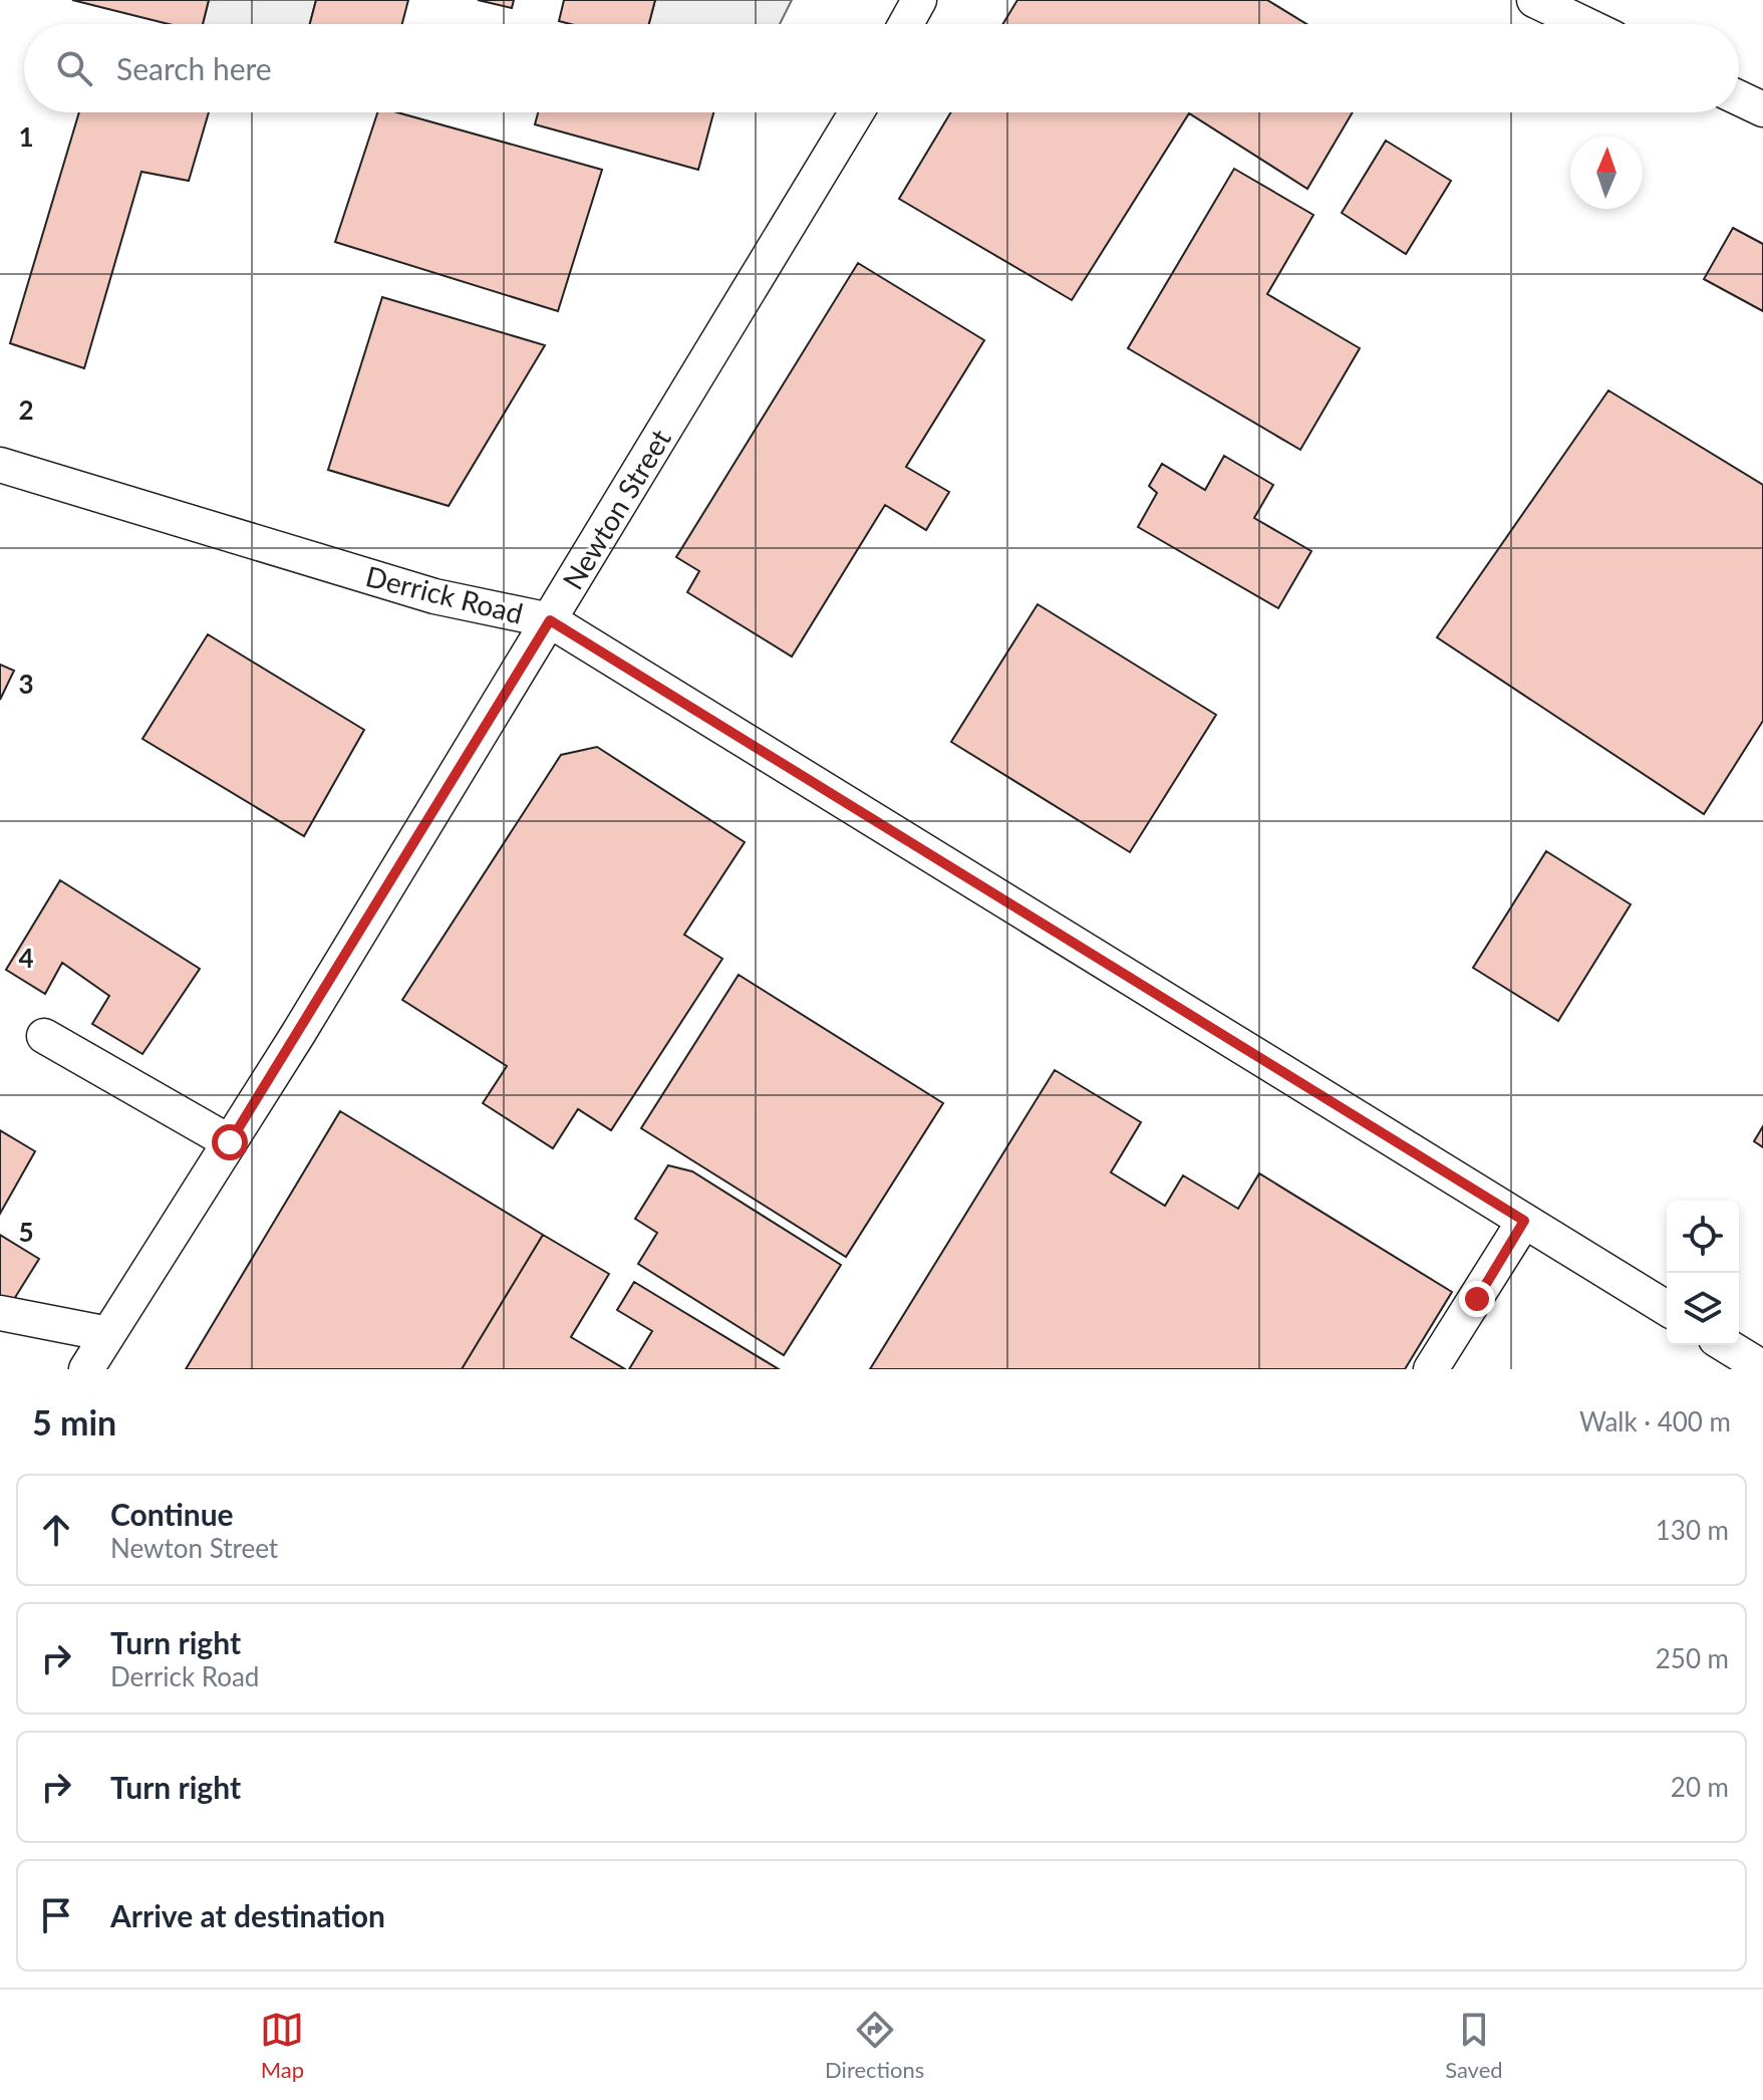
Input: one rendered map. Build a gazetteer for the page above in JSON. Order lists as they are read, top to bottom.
{
  "streets": {
    "street": ["Newton Street", "Derrick Road"]
  },
  "crossings": [
    ["Newton Street", "Derrick Road"]
  ],
  "north": "top",
  "page": {
    "search": "Search here",
    "heading": ["5 min", "Walk · 400 m"],
    "list": [
      ["Continue", "Newton Street", "130 m"],
      ["Turn right", "Derrick Road", "250 m"],
      ["Turn right", "20 m"],
      "Arrive at destination"
    ],
    "nav": ["Map", "Directions", "Saved"]
  },
  "grid": {
    "rows": [
      "1",
      "2",
      "3",
      "4",
      "5"
    ]
  }
}
